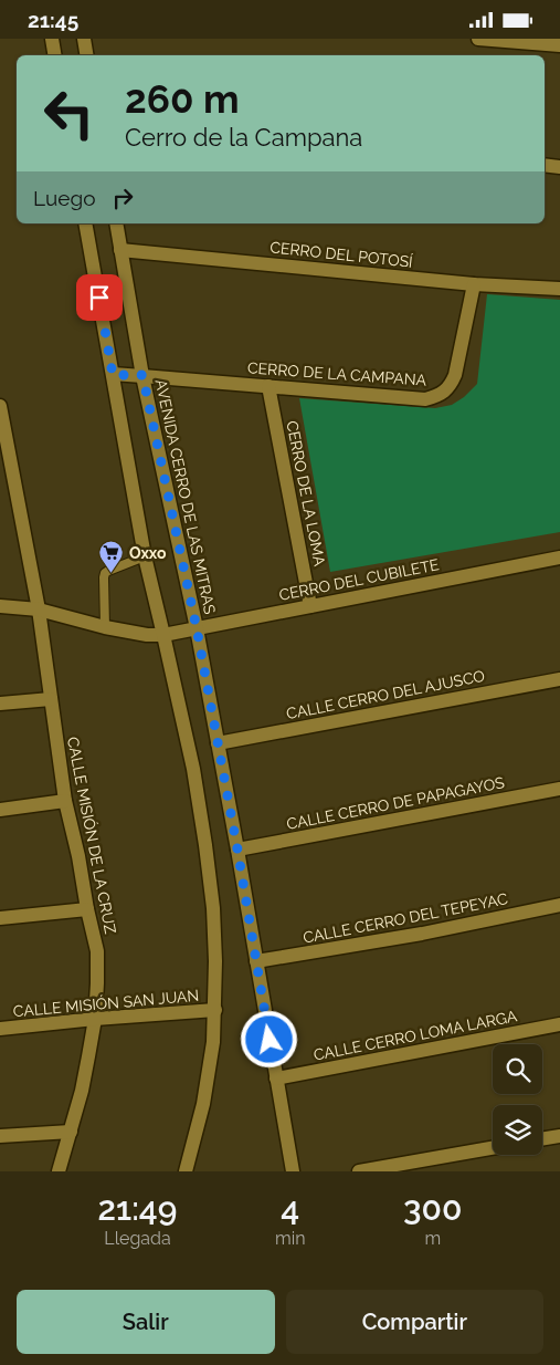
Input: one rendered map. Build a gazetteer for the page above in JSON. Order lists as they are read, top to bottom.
{
  "streets": {
    "street": [
      "CERRO DEL POTOSÍ",
      "CERRO DE LA CAMPANA",
      "CERRO DE LA LOMA",
      "AVENIDA CERRO DE LAS MITRAS",
      "CERRO DEL CUBILETE",
      "CALLE CERRO DEL AJUSCO",
      "CALLE CERRO DE PAPAGAYOS",
      "CALLE MISIÓN DE LA CRUZ",
      "CALLE CERRO DEL TEPEYAC",
      "CALLE MISIÓN SAN JUAN",
      "CALLE CERRO LOMA LARGA"
    ]
  },
  "crossings": [
    ["CERRO DEL POTOSÍ", "CERRO DE LA CAMPANA"],
    ["CERRO DEL POTOSÍ", "AVENIDA CERRO DE LAS MITRAS"],
    ["CERRO DE LA CAMPANA", "CERRO DE LA LOMA"],
    ["CERRO DE LA CAMPANA", "AVENIDA CERRO DE LAS MITRAS"],
    ["CERRO DE LA LOMA", "CERRO DEL CUBILETE"],
    ["AVENIDA CERRO DE LAS MITRAS", "CERRO DEL CUBILETE"],
    ["AVENIDA CERRO DE LAS MITRAS", "CALLE CERRO DEL AJUSCO"],
    ["AVENIDA CERRO DE LAS MITRAS", "CALLE CERRO DE PAPAGAYOS"],
    ["AVENIDA CERRO DE LAS MITRAS", "CALLE CERRO DEL TEPEYAC"],
    ["AVENIDA CERRO DE LAS MITRAS", "CALLE CERRO LOMA LARGA"],
    ["CERRO DEL CUBILETE", "CALLE MISIÓN DE LA CRUZ"],
    ["CALLE MISIÓN DE LA CRUZ", "CALLE MISIÓN SAN JUAN"]
  ],
  "places": {
    "supermarket": ["Oxxo"]
  },
  "page": {
    "status": "21:45",
    "turn": ["260 m", "Cerro de la Campana"],
    "then": "Luego",
    "eta": [
      "21:49",
      "Llegada",
      "4",
      "min",
      "300",
      "m"
    ],
    "buttons": ["Salir", "Compartir"]
  }
}
